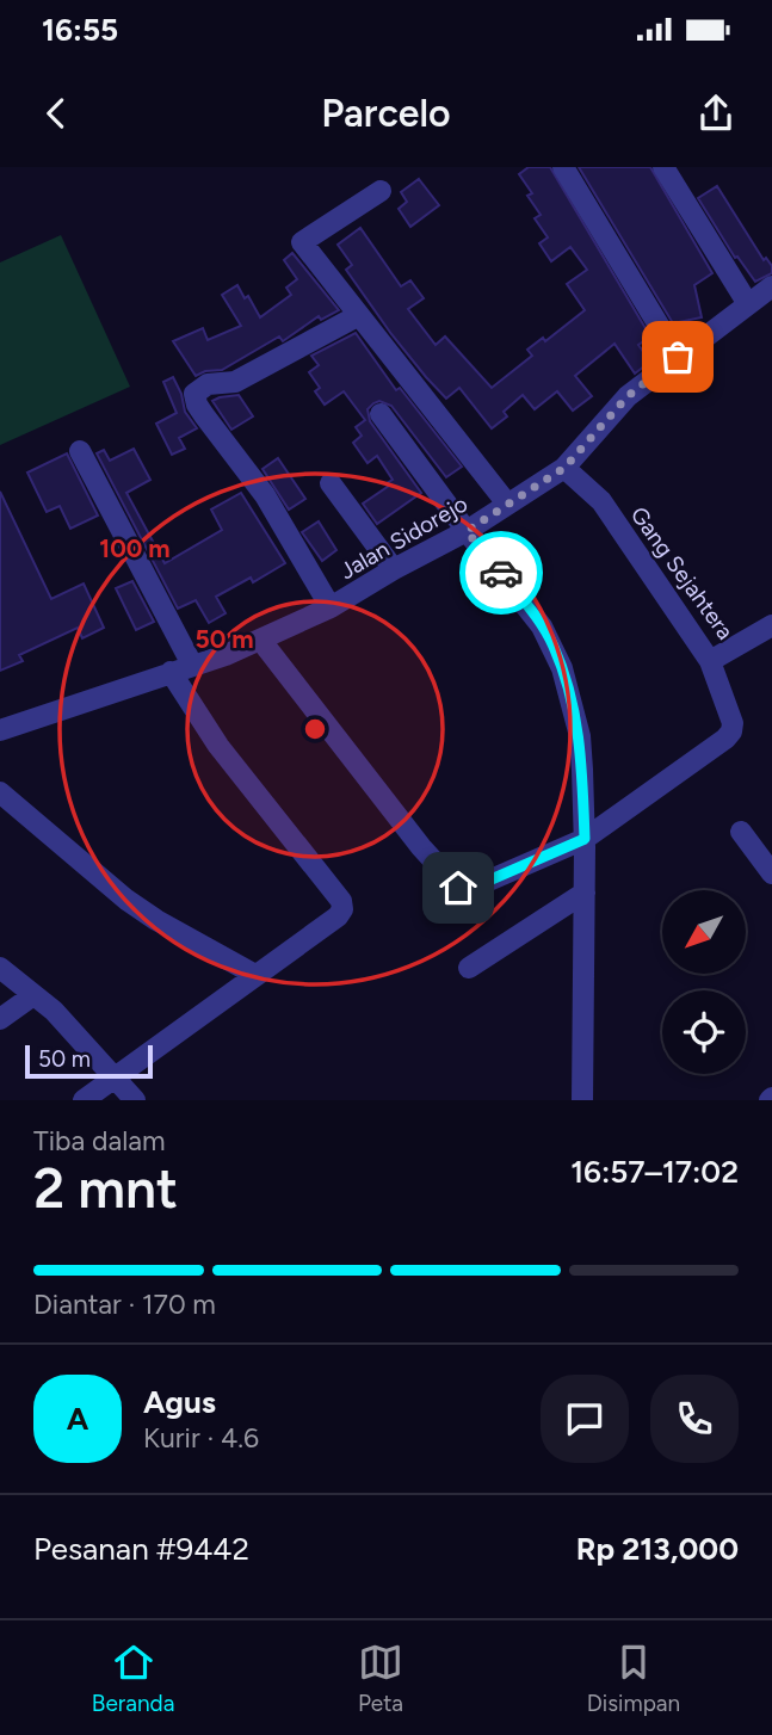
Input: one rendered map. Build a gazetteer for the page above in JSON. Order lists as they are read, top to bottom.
{
  "streets": {
    "street": ["Jalan Sidorejo", "Gang Sejahtera"]
  },
  "crossings": [
    ["Jalan Sidorejo", "Gang Sejahtera"]
  ],
  "scale_bar": "50 m",
  "north": "bottom left",
  "page": {
    "status": "16:55",
    "header": "Parcelo",
    "scale": "50 m",
    "heading": ["2 mnt", "Tiba dalam", "16:57–17:02"],
    "panel": [
      "Agus",
      "Kurir · 4.6",
      "Pesanan #9442",
      "Rp 213,000"
    ],
    "bar": "Diantar · 170 m",
    "round": "A",
    "tabs": ["Beranda", "Peta", "Disimpan"]
  },
  "rings": ["100 m", "50 m"]
}
